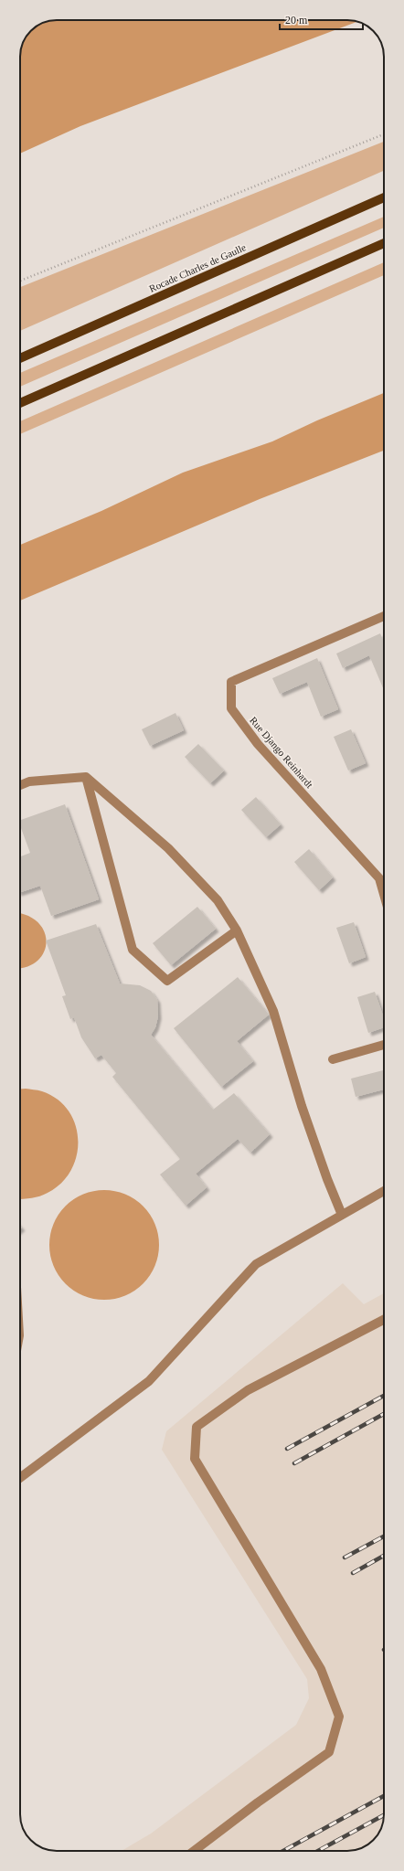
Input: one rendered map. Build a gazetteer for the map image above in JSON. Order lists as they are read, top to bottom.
{
  "streets": {
    "main road": ["Rocade Charles de Gaulle"],
    "lane": ["Rue Django Reinhardt"]
  },
  "scale_bar": "20 m"
}
